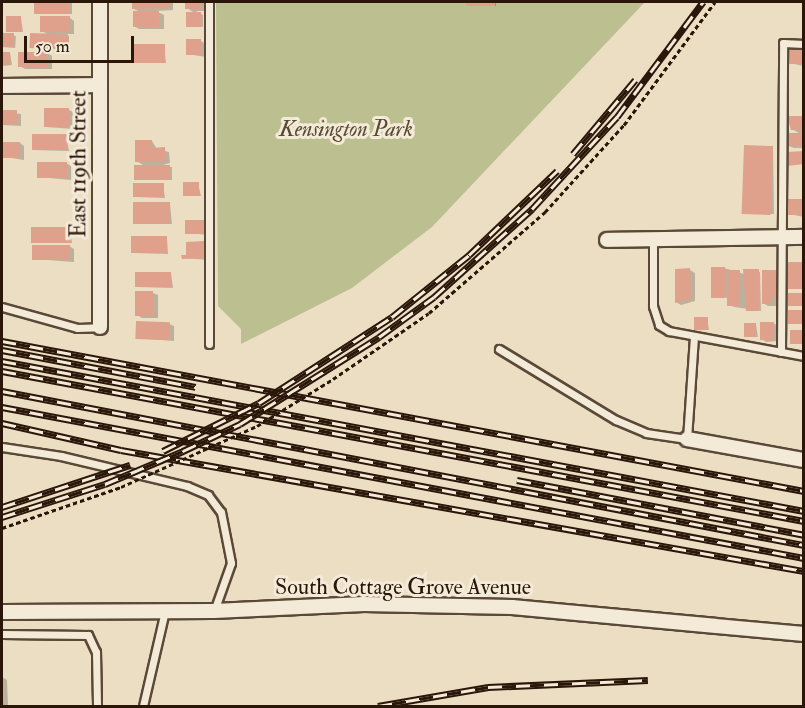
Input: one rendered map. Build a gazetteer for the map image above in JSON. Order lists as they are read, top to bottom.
{
  "streets": {
    "street": ["East 119th Street", "South Cottage Grove Avenue"]
  },
  "parks": ["Kensington Park"],
  "scale_bar": "50 m"
}
